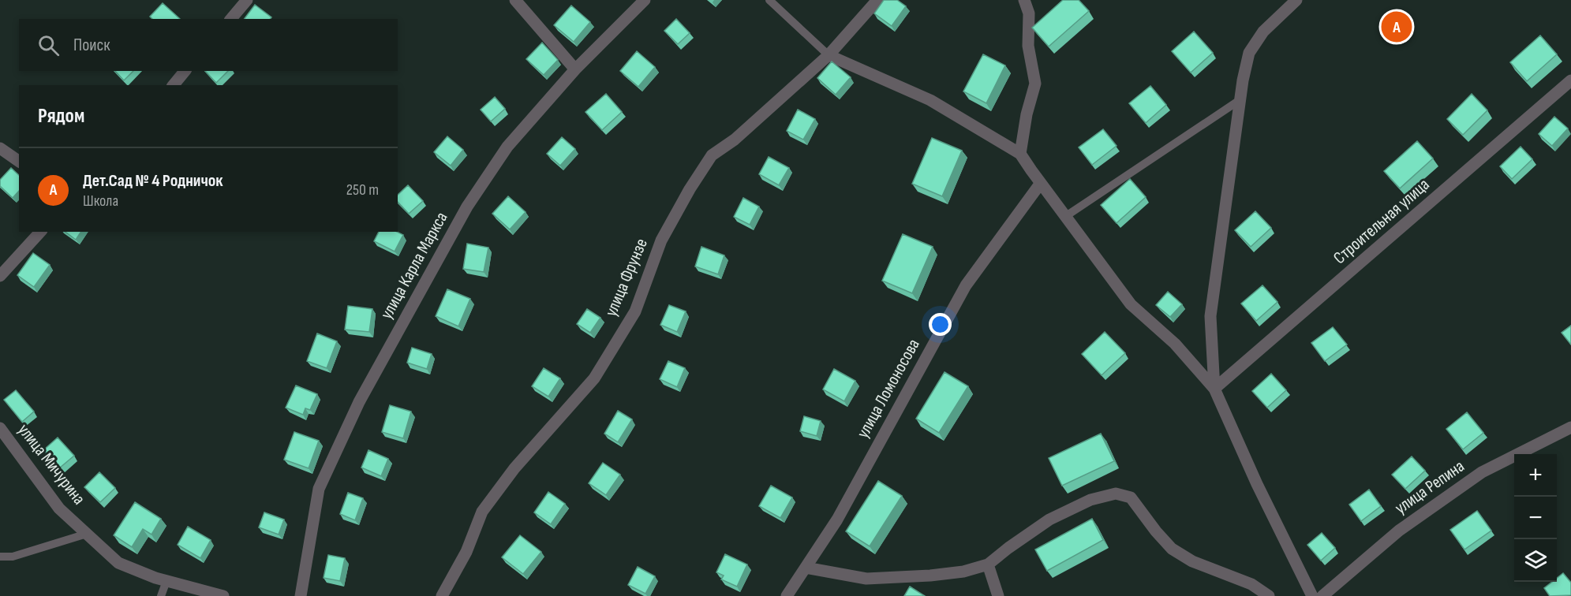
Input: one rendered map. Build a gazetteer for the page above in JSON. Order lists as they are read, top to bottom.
{
  "streets": {
    "street": [
      "Строительная улица",
      "улица Карла Маркса",
      "улица Фрунзе",
      "улица Ломоносова",
      "улица Мичурина",
      "улица Репина"
    ]
  },
  "page": {
    "pins": "A",
    "search": "Поиск",
    "heading": "Рядом",
    "list": [
      {
        "mark": "A",
        "name": "Дет.Сад № 4 Родничок",
        "note": "Школа",
        "value": "250 m"
      }
    ],
    "map_buttons": ["+", "−"]
  }
}
